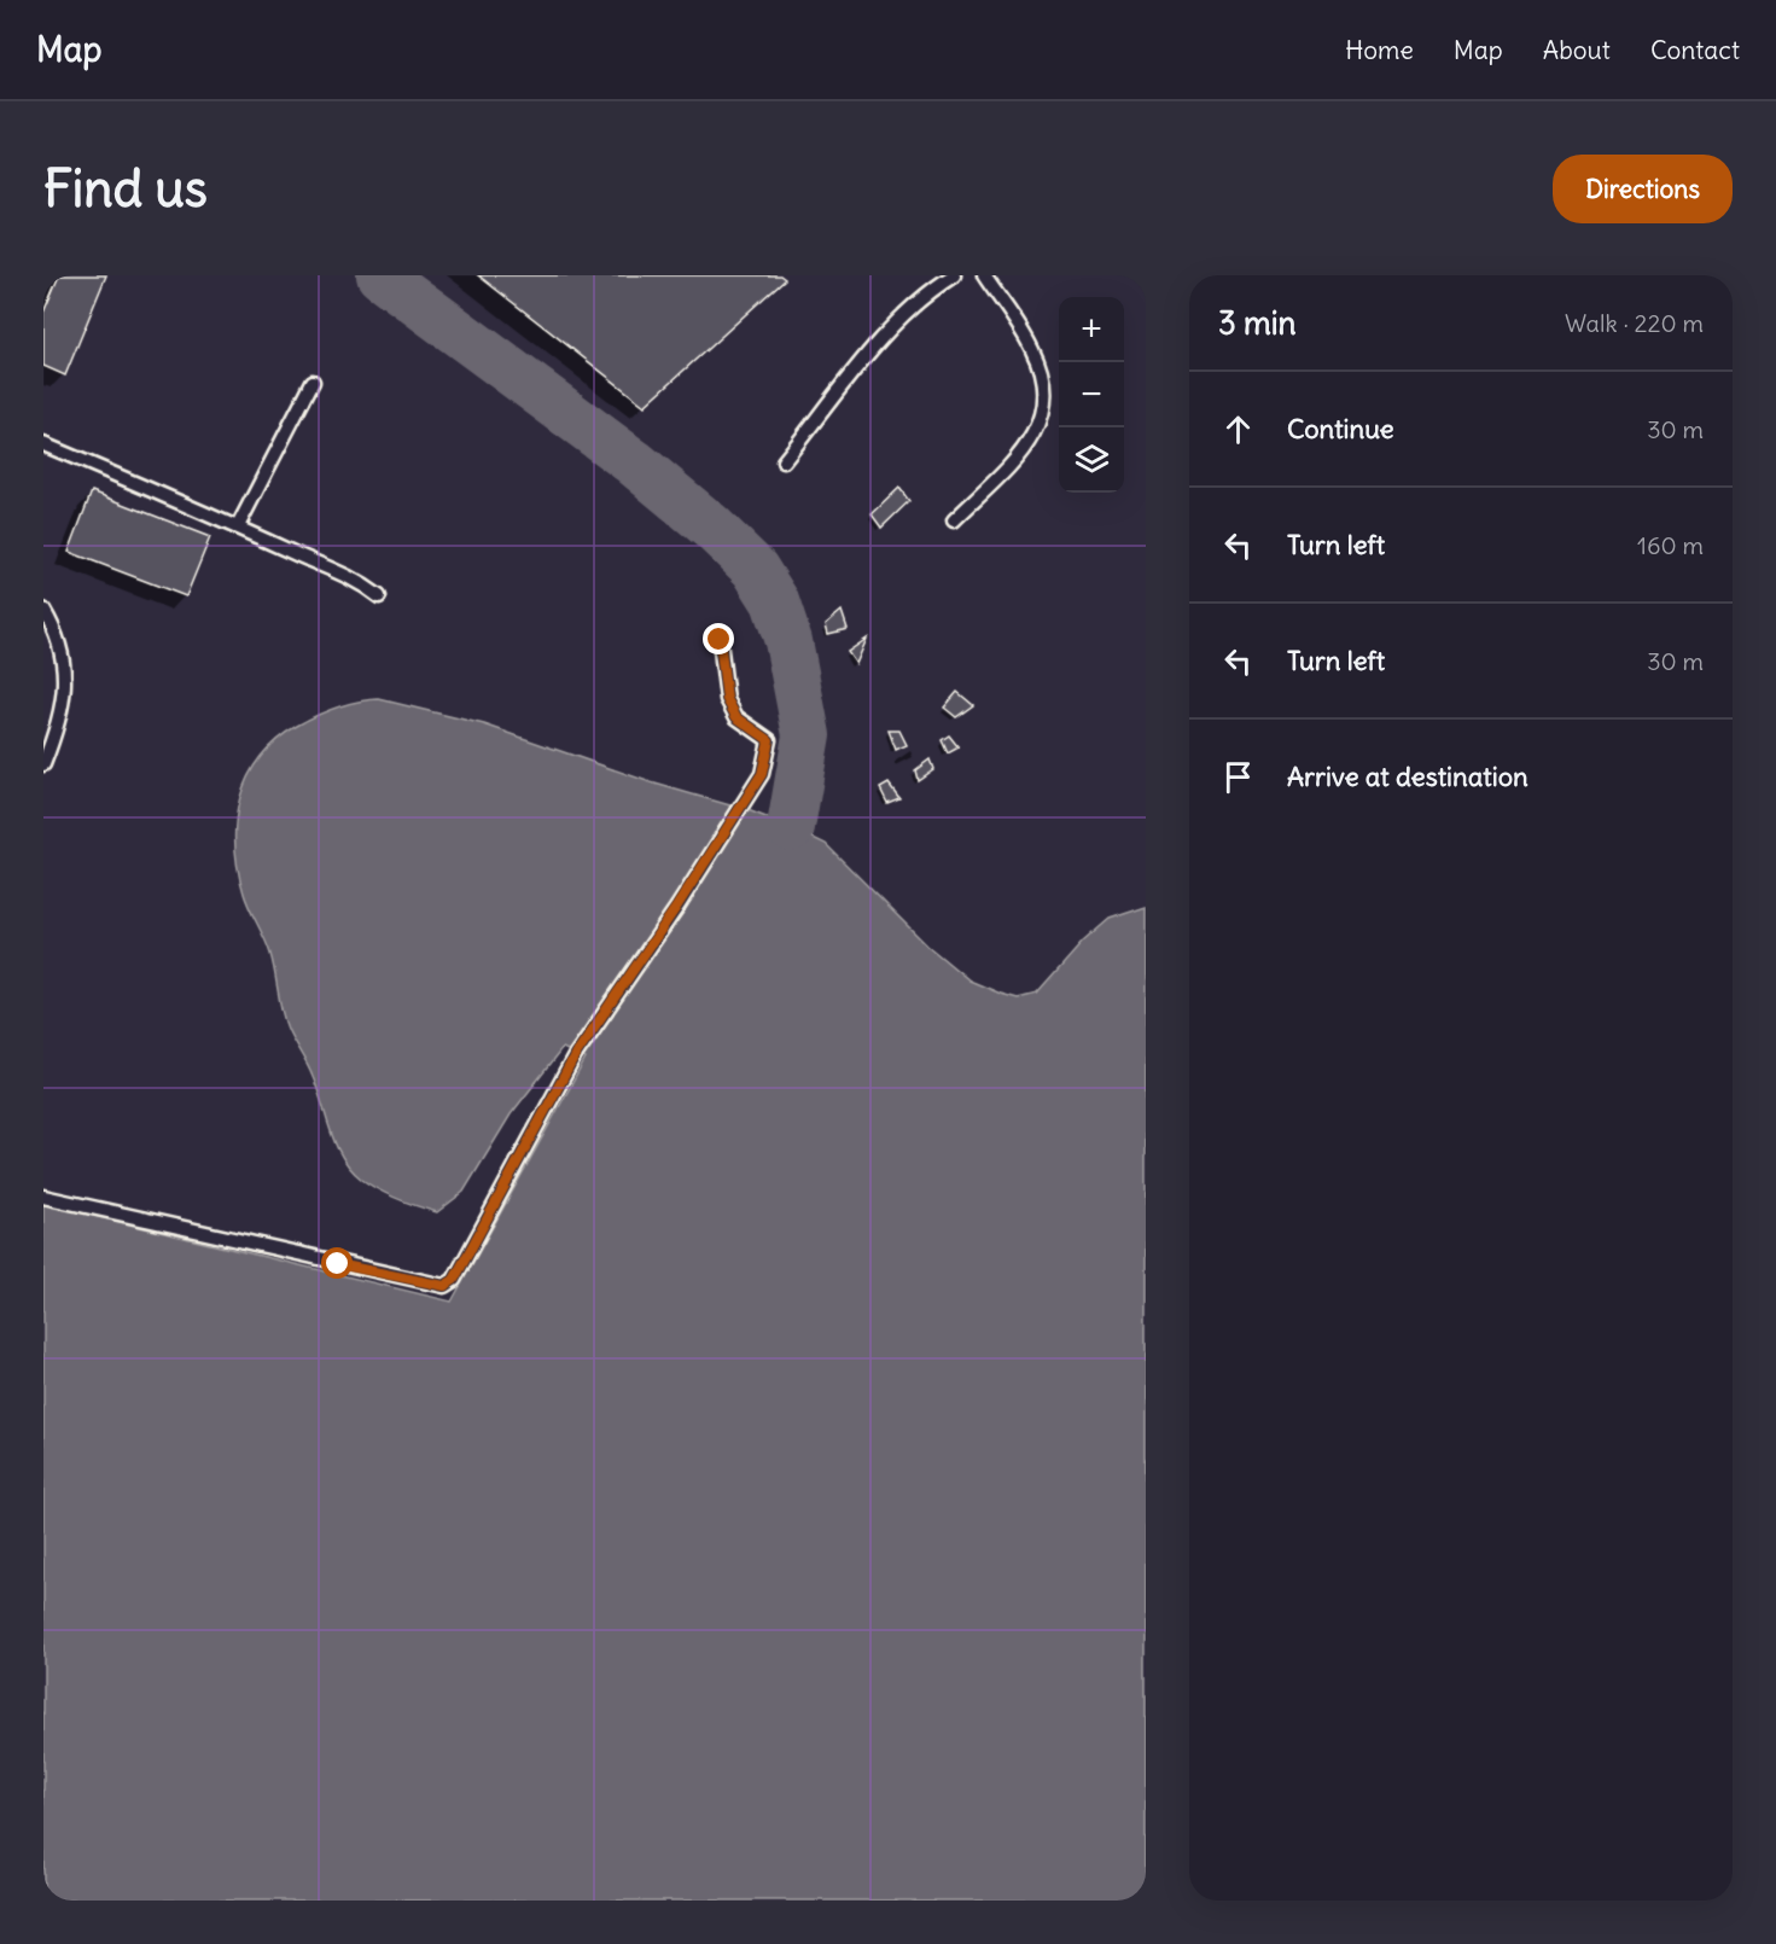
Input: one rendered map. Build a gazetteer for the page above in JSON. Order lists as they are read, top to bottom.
{
  "page": {
    "header": "Map",
    "nav": [
      "Home",
      "Map",
      "About",
      "Contact"
    ],
    "buttons": "Directions",
    "title": "Find us",
    "heading": ["3 min", "Walk · 220 m"],
    "map_buttons": ["+", "−"],
    "list": [
      ["Continue", "30 m"],
      ["Turn left", "160 m"],
      ["Turn left", "30 m"],
      "Arrive at destination"
    ]
  }
}
